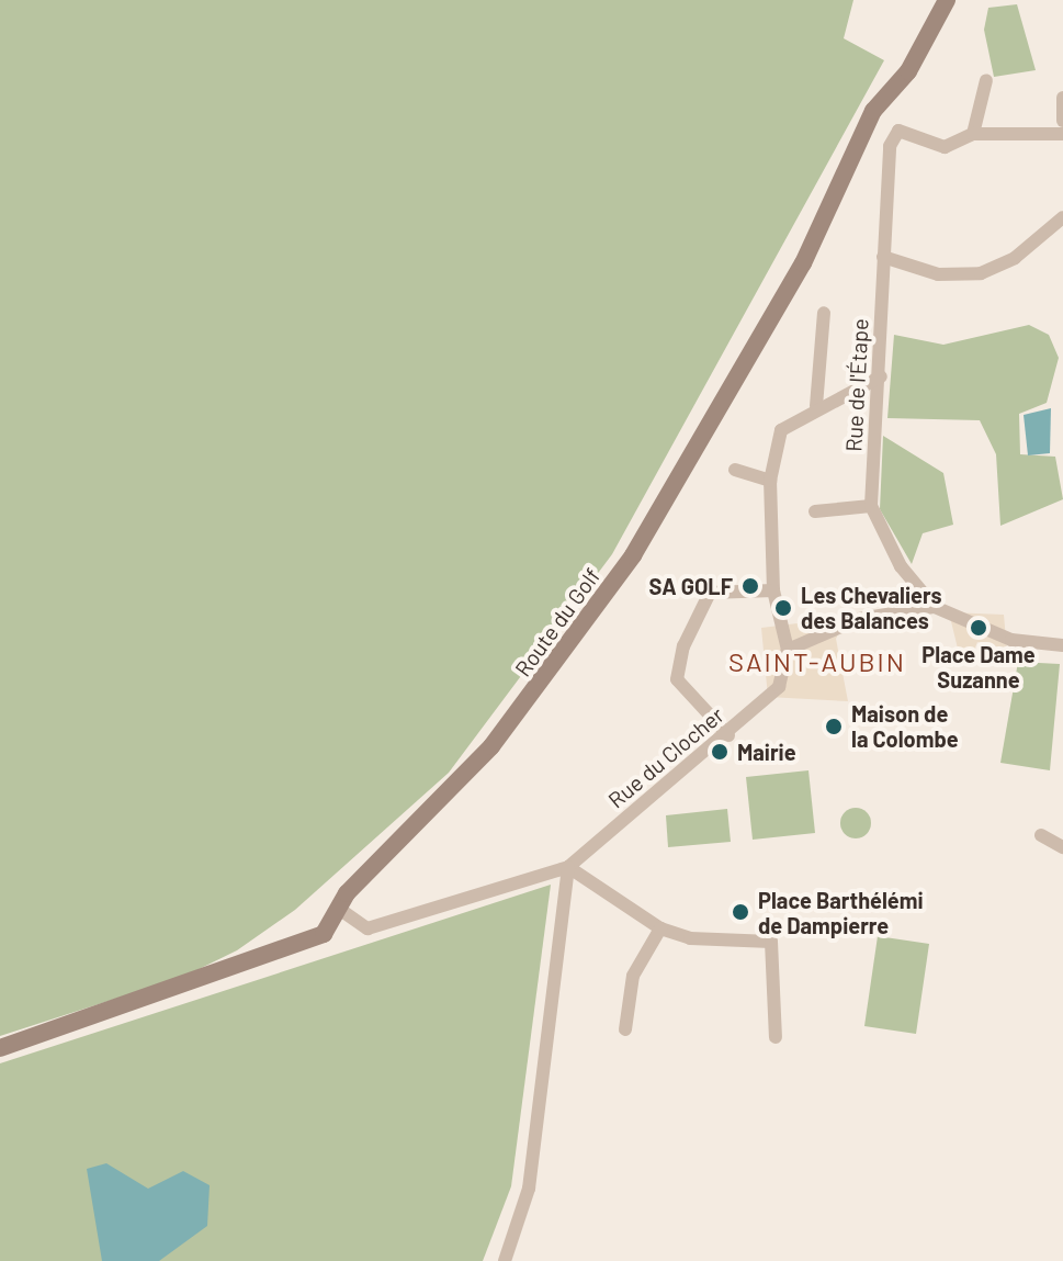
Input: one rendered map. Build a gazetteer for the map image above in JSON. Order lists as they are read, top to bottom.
{
  "streets": {
    "street": ["Rue de l'Étape", "Route du Golf", "Rue du Clocher"]
  },
  "districts": ["SAINT-AUBIN"],
  "places": [
    "SA GOLF",
    "Les Chevaliers des Balances",
    "Place Dame Suzanne",
    "Maison de la Colombe",
    "Mairie",
    "Place Barthélémi de Dampierre"
  ]
}
